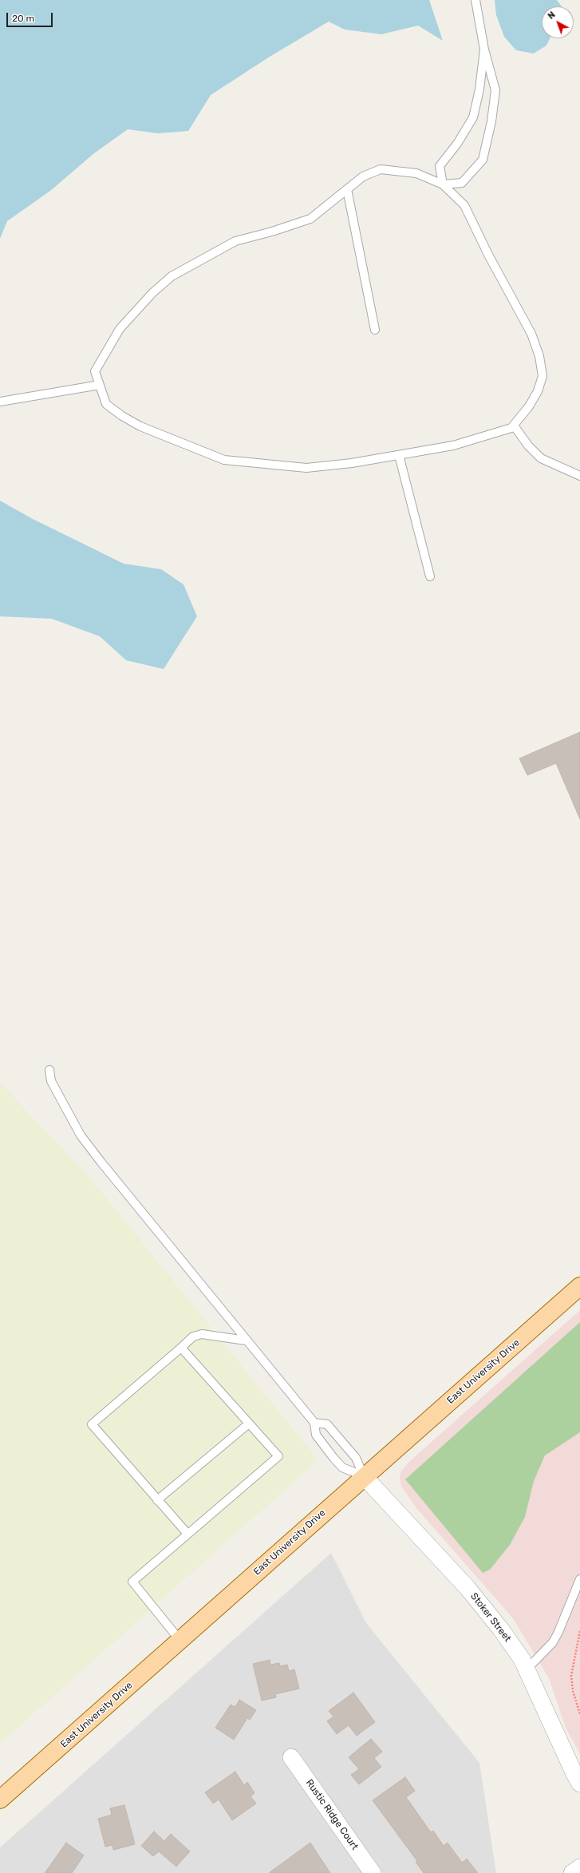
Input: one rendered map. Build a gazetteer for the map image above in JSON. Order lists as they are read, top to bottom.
{
  "streets": {
    "main road": ["East University Drive"],
    "street": ["Stoker Street", "Rustic Ridge Court"]
  },
  "crossings": [
    ["East University Drive", "Stoker Street"]
  ],
  "scale_bar": "20 m",
  "north": "top left"
}
